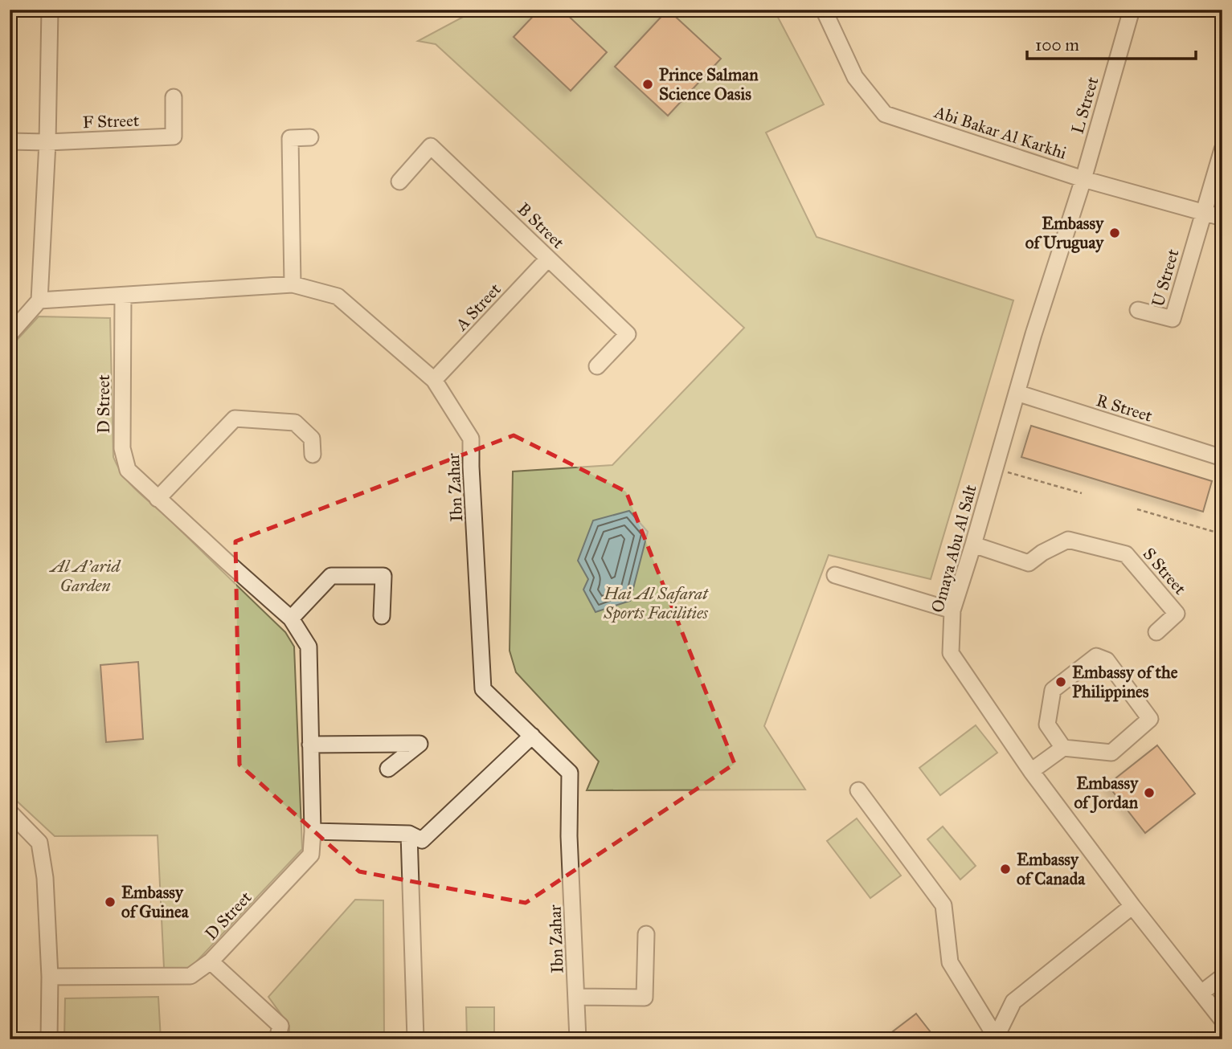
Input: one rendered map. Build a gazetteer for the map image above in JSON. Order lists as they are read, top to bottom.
{
  "streets": {
    "street": [
      "L Street",
      "F Street",
      "Abi Bakar Al Karkhi",
      "B Street",
      "U Street",
      "A Street",
      "D Street",
      "R Street",
      "Ibn Zahar",
      "Omaya Abu Al Salt",
      "S Street"
    ]
  },
  "crossings": [
    ["L Street", "Abi Bakar Al Karkhi"],
    ["L Street", "Omaya Abu Al Salt"],
    ["Abi Bakar Al Karkhi", "U Street"],
    ["Abi Bakar Al Karkhi", "Omaya Abu Al Salt"],
    ["B Street", "A Street"],
    ["A Street", "Ibn Zahar"],
    ["D Street", "Ibn Zahar"],
    ["R Street", "Omaya Abu Al Salt"],
    ["Omaya Abu Al Salt", "S Street"]
  ],
  "parks": ["Al A'arid Garden", "Hai Al Safarat Sports Facilities"],
  "places": [
    "Prince Salman Science Oasis",
    "Embassy of Uruguay",
    "Embassy of the Philippines",
    "Embassy of Jordan",
    "Embassy of Canada",
    "Embassy of Guinea"
  ],
  "scale_bar": "100 m"
}
